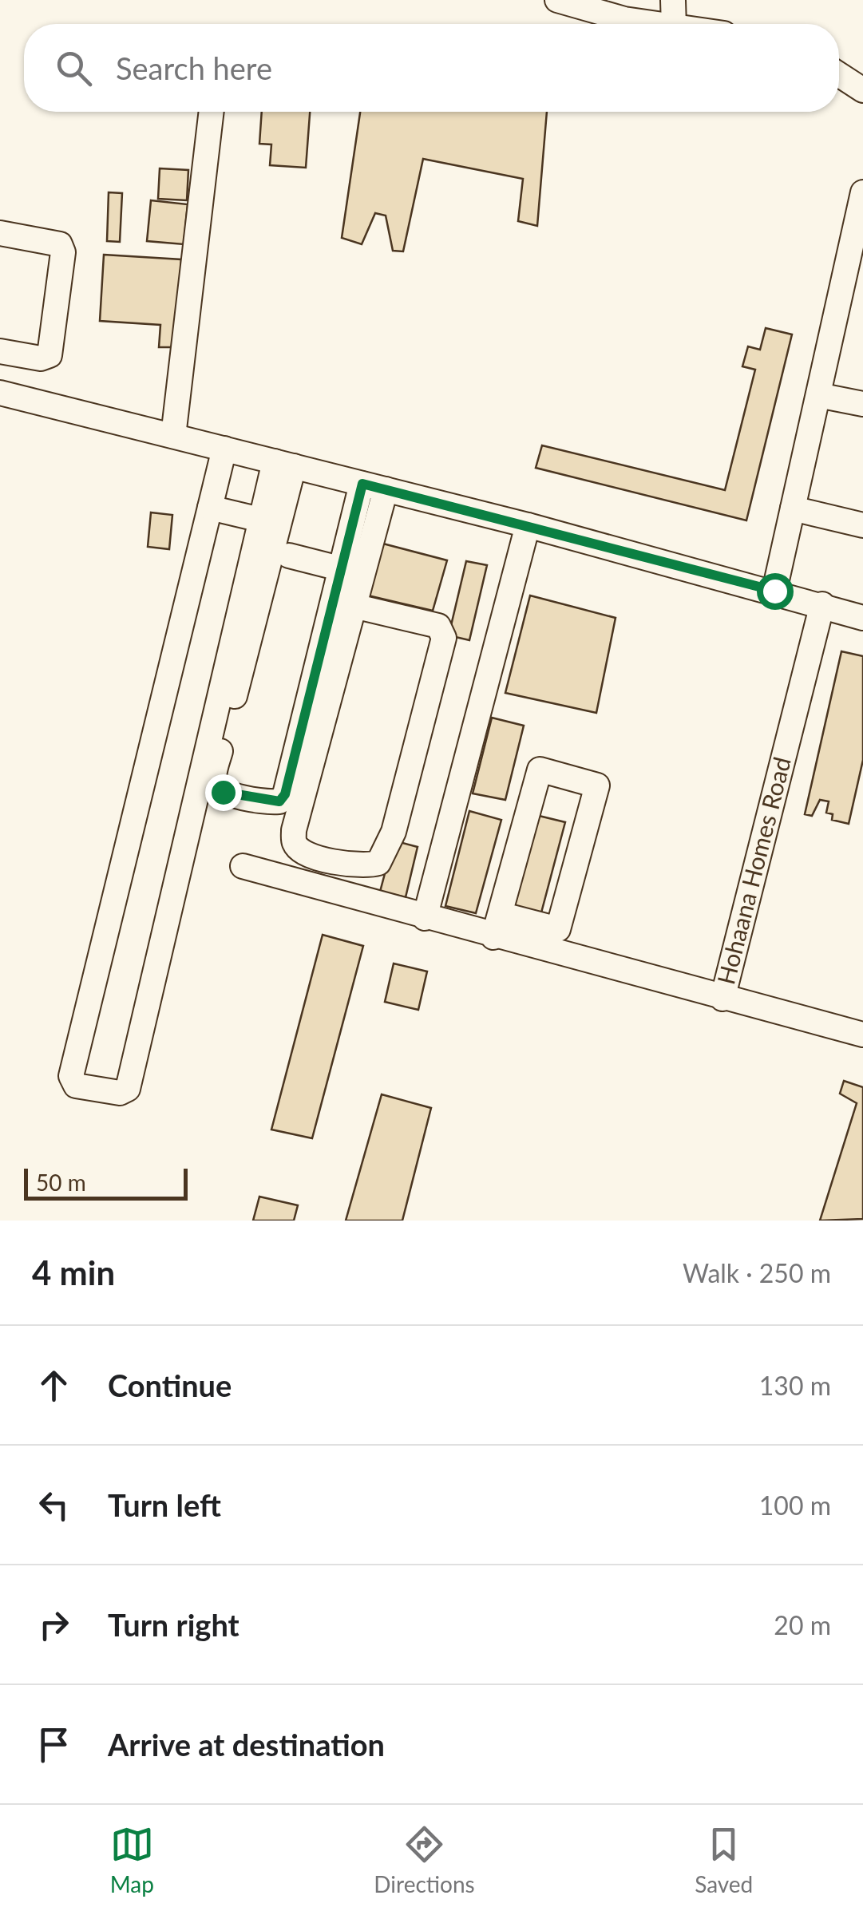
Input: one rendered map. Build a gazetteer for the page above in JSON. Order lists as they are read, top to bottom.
{
  "streets": {
    "street": ["Hohaana Homes Road"]
  },
  "scale_bar": "50 m",
  "page": {
    "search": "Search here",
    "scale": "50 m",
    "heading": ["4 min", "Walk · 250 m"],
    "list": [
      ["Continue", "130 m"],
      ["Turn left", "100 m"],
      ["Turn right", "20 m"],
      "Arrive at destination"
    ],
    "nav": ["Map", "Directions", "Saved"]
  }
}
